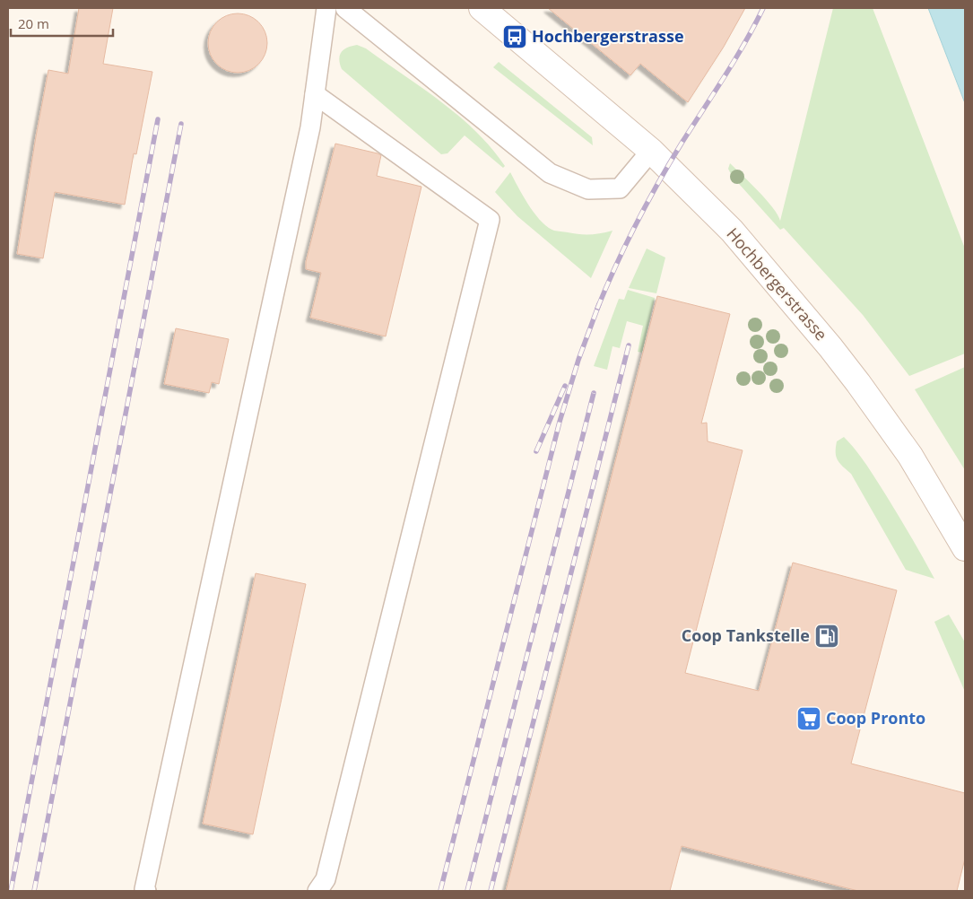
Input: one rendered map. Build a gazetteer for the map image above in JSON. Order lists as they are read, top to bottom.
{
  "streets": {
    "main road": ["Hochbergerstrasse"]
  },
  "places": {
    "bus stop": ["Hochbergerstrasse"],
    "fuel station": ["Coop Tankstelle"],
    "supermarket": ["Coop Pronto"]
  },
  "scale_bar": "20 m"
}
